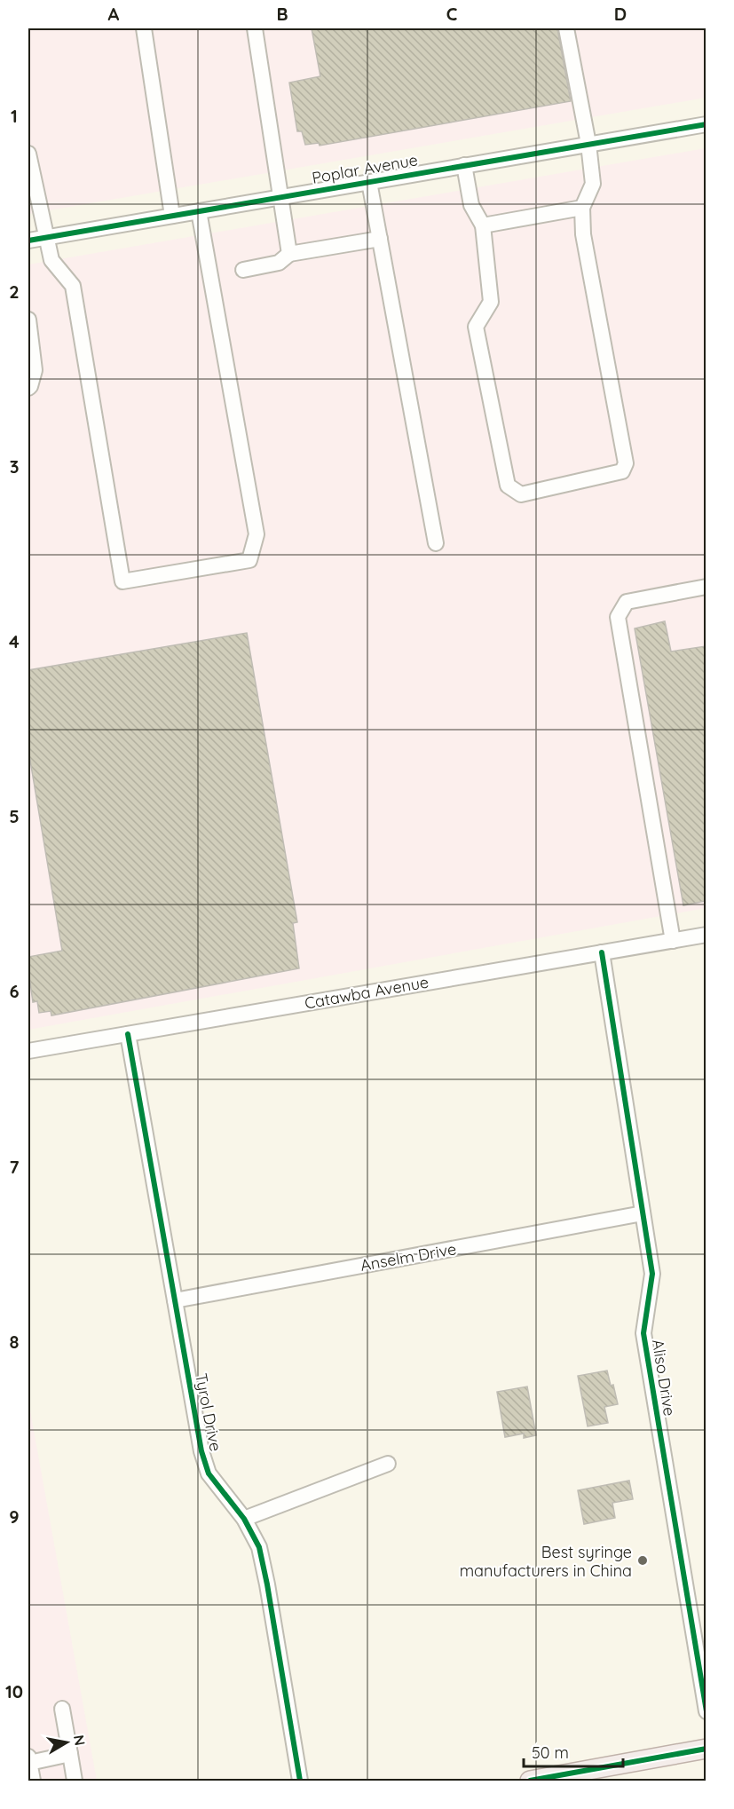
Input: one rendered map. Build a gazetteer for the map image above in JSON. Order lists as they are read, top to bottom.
{
  "streets": {
    "street": [
      "Poplar Avenue",
      "Catawba Avenue",
      "Anselm Drive",
      "Aliso Drive",
      "Tyrol Drive"
    ]
  },
  "crossings": [
    ["Catawba Avenue", "Aliso Drive"],
    ["Catawba Avenue", "Tyrol Drive"],
    ["Anselm Drive", "Aliso Drive"],
    ["Anselm Drive", "Tyrol Drive"]
  ],
  "places": ["Best syringe manufacturers in China"],
  "scale_bar": "50 m",
  "north": "right",
  "grid": {
    "columns": [
      "A",
      "B",
      "C",
      "D"
    ],
    "rows": [
      "1",
      "2",
      "3",
      "4",
      "5",
      "6",
      "7",
      "8",
      "9",
      "10"
    ]
  }
}
